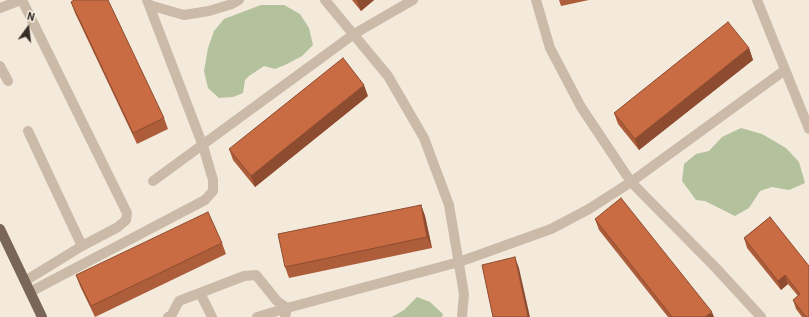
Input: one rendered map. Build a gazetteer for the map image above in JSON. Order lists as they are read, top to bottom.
{
  "north": "top"
}
